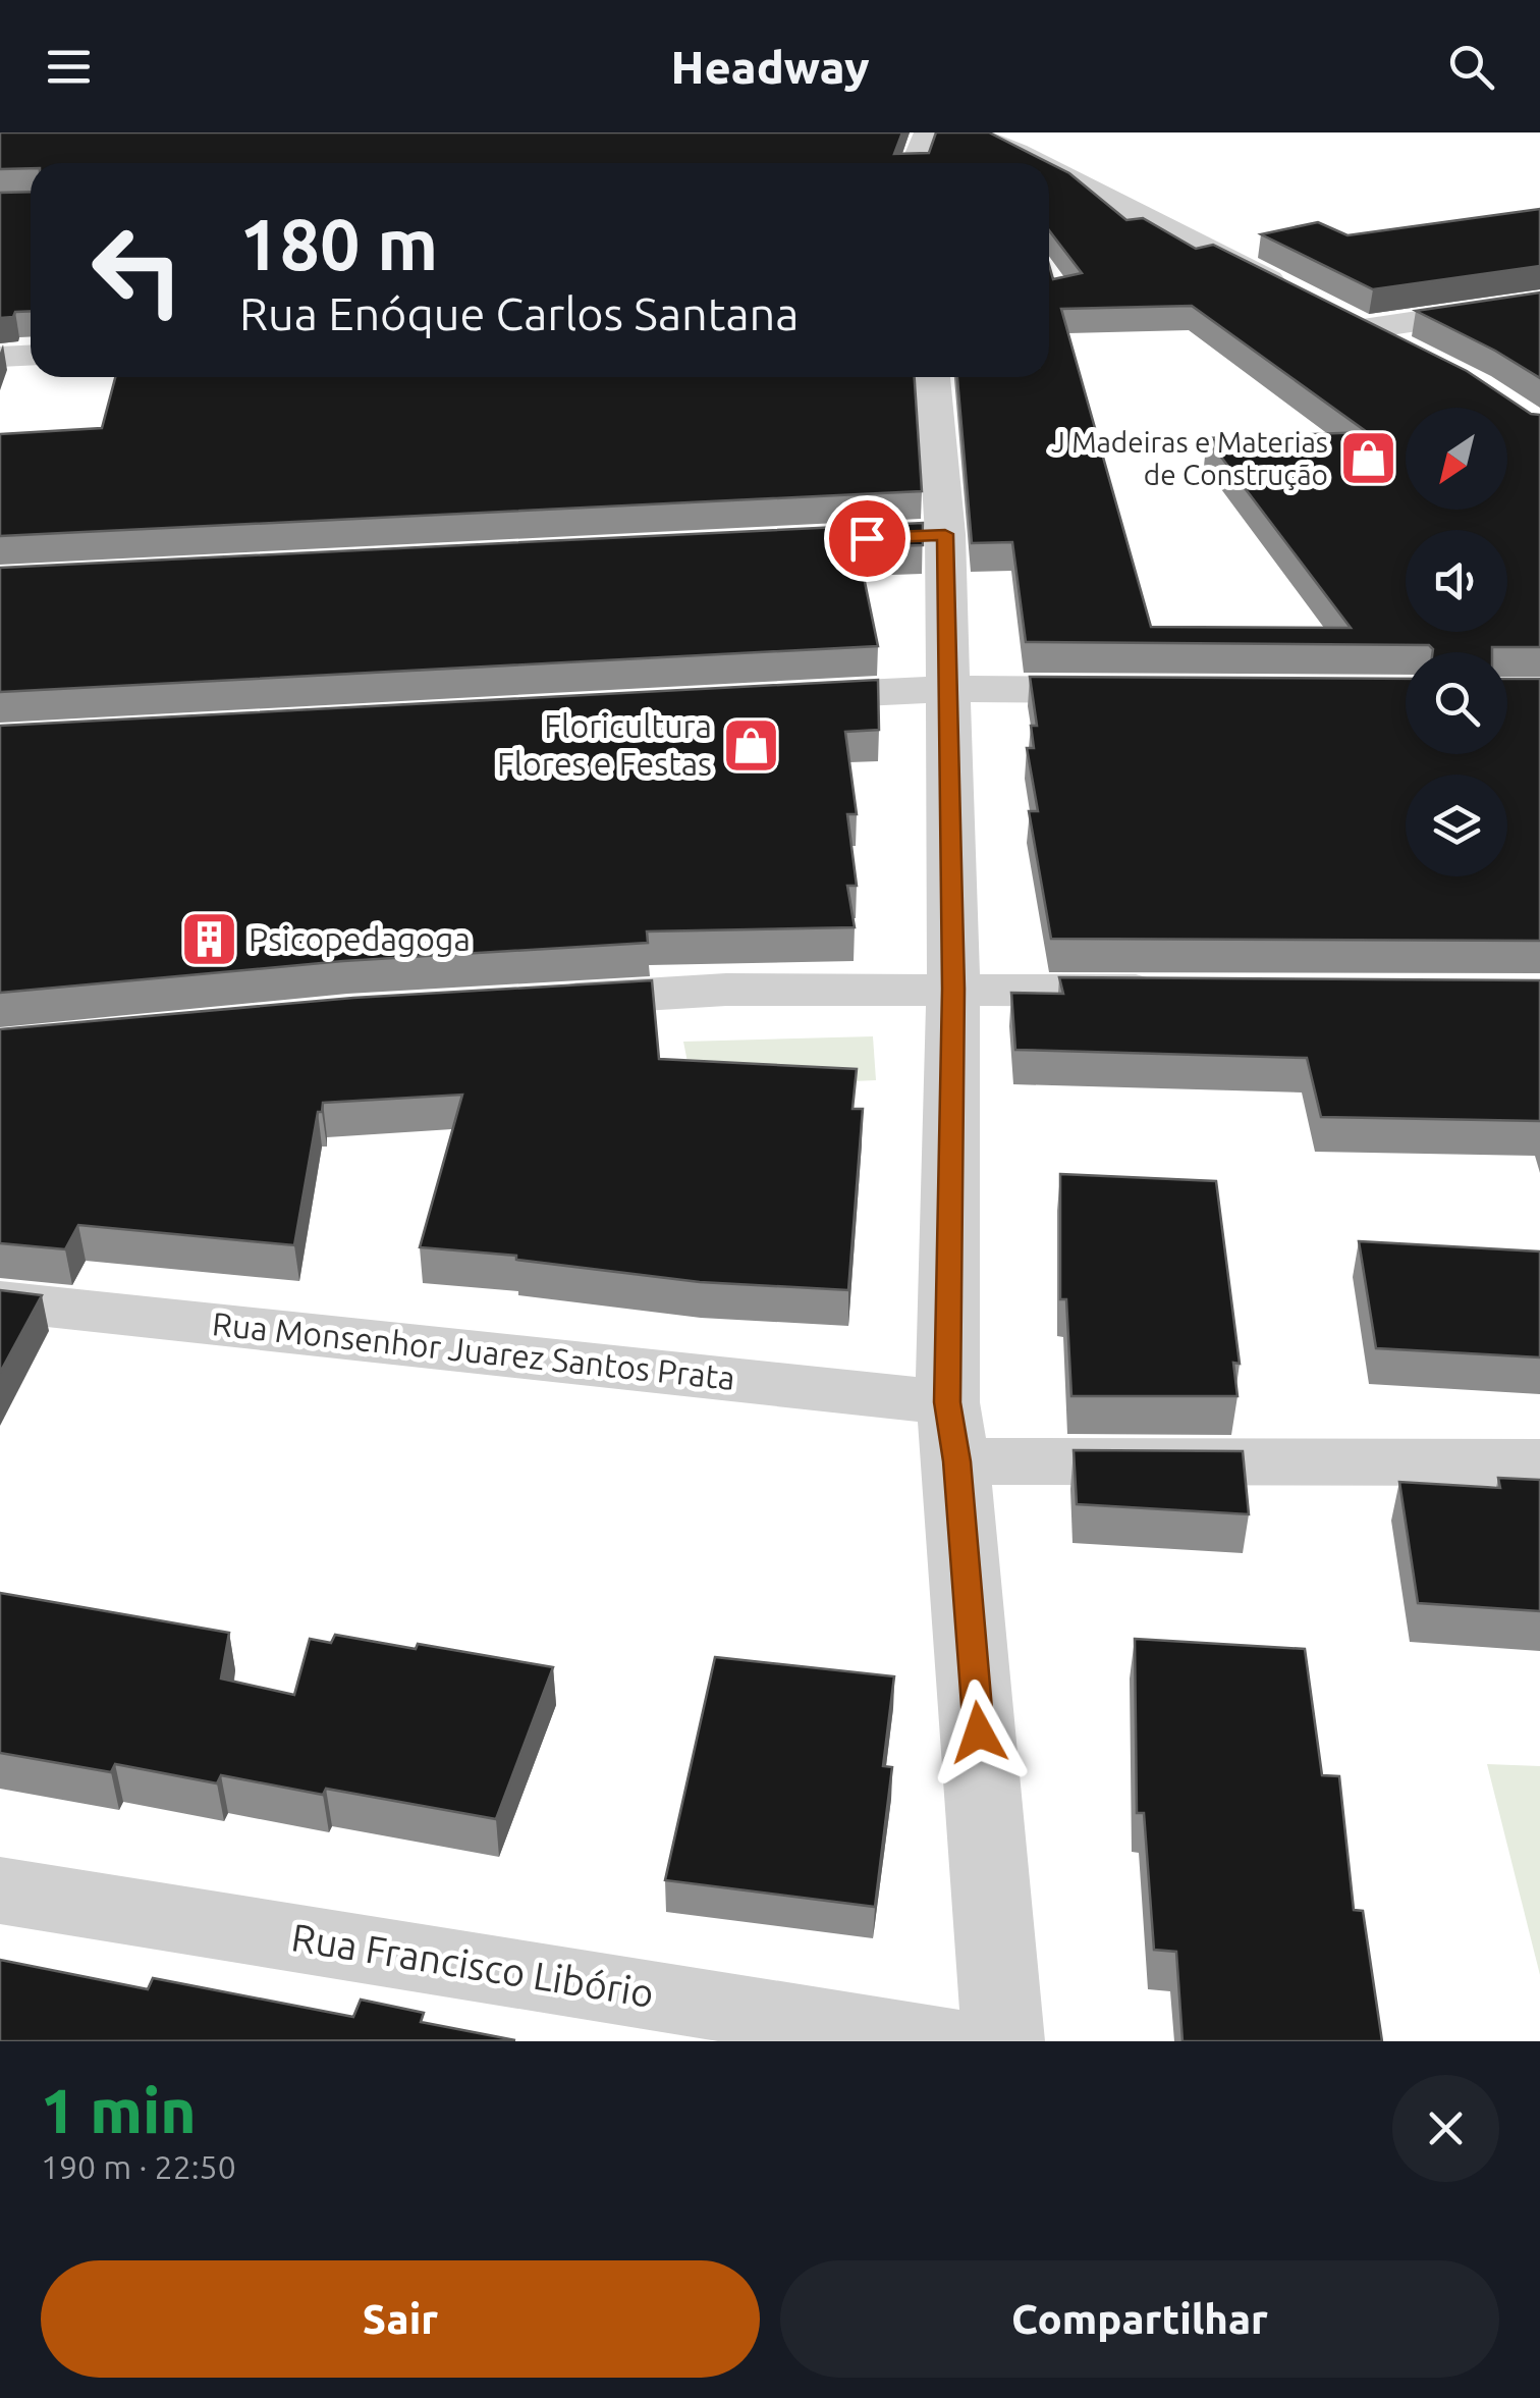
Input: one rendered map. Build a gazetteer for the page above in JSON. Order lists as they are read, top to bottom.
{
  "streets": {
    "street": ["Rua Monsenhor Juarez Santos Prata", "Rua Francisco Libório"]
  },
  "places": {
    "shop": ["J Madeiras e Materias de Construção", "Floricultura Flores e Festas"],
    "building": ["Psicopedagoga"]
  },
  "north": "bottom left",
  "page": {
    "header": "Headway",
    "turn": ["180 m", "Rua Enóque Carlos Santana"],
    "heading": ["1 min", "190 m · 22:50"],
    "buttons": ["Sair", "Compartilhar"]
  }
}
